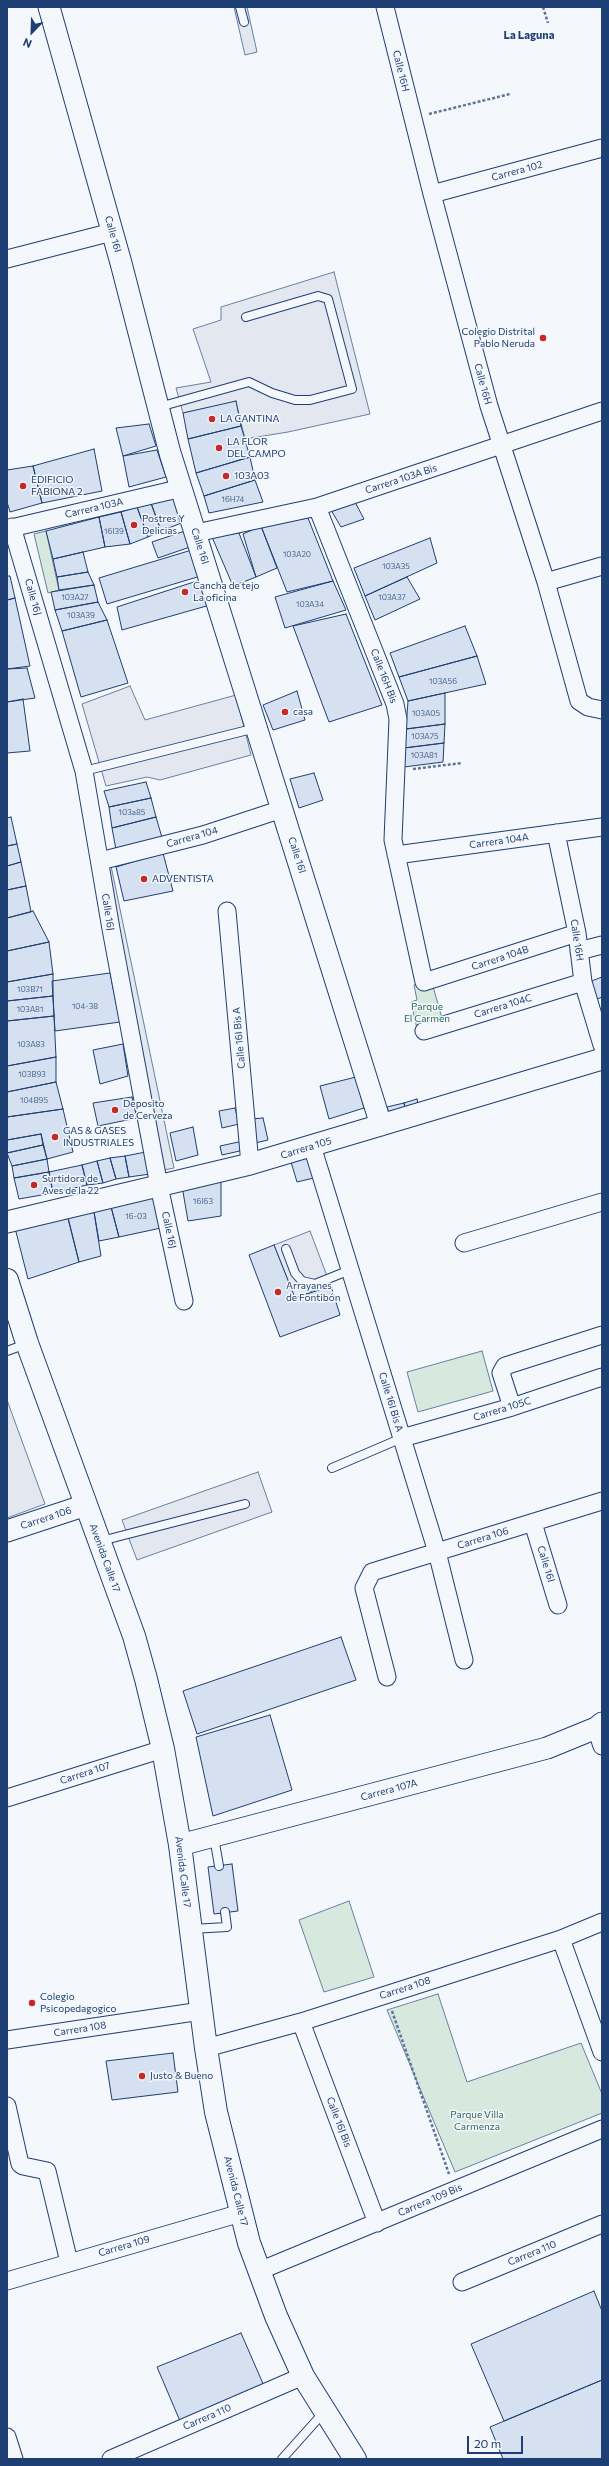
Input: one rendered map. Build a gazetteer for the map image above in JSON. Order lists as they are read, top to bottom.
{
  "streets": {
    "main road": ["Avenida Calle 17"],
    "street": [
      "Calle 16H",
      "Carrera 102",
      "Calle 16I",
      "Carrera 103A Bis",
      "Carrera 103A",
      "Calle 16J",
      "Calle 16H Bis",
      "Carrera 104",
      "Carrera 104A",
      "Carrera 104B",
      "Carrera 104C",
      "Calle 16I Bis A",
      "Carrera 105",
      "Carrera 105C",
      "Carrera 106",
      "Carrera 107",
      "Carrera 107A",
      "Carrera 108",
      "Calle 16J Bis",
      "Carrera 109 Bis",
      "Carrera 109",
      "Carrera 110"
    ]
  },
  "crossings": [
    ["Calle 16H", "Carrera 102"],
    ["Calle 16H", "Carrera 103A Bis"],
    ["Calle 16H", "Carrera 104A"],
    ["Calle 16H", "Carrera 104B"],
    ["Calle 16H", "Carrera 104C"],
    ["Calle 16I", "Carrera 103A Bis"],
    ["Calle 16I", "Carrera 103A"],
    ["Calle 16I", "Carrera 104"],
    ["Calle 16I", "Carrera 105"],
    ["Calle 16I", "Carrera 106"],
    ["Carrera 103A Bis", "Calle 16H Bis"],
    ["Carrera 103A", "Calle 16J"],
    ["Calle 16J", "Carrera 104"],
    ["Calle 16J", "Carrera 105"],
    ["Calle 16H Bis", "Carrera 104A"],
    ["Calle 16H Bis", "Carrera 104B"],
    ["Calle 16I Bis A", "Carrera 105"],
    ["Calle 16I Bis A", "Carrera 105C"],
    ["Calle 16I Bis A", "Carrera 106"],
    ["Carrera 106", "Avenida Calle 17"],
    ["Avenida Calle 17", "Carrera 107"],
    ["Avenida Calle 17", "Carrera 107A"],
    ["Avenida Calle 17", "Carrera 108"],
    ["Avenida Calle 17", "Carrera 109 Bis"],
    ["Avenida Calle 17", "Carrera 109"],
    ["Avenida Calle 17", "Carrera 110"],
    ["Carrera 108", "Calle 16J Bis"],
    ["Calle 16J Bis", "Carrera 109 Bis"]
  ],
  "districts": ["La Laguna"],
  "parks": ["Parque El Carmen", "Parque Villa Carmenza"],
  "places": [
    "Colegio Distrital Pablo Neruda",
    "LA CANTINA",
    "LA FLOR DEL CAMPO",
    "103A03",
    "EDIFICIO FABIONA 2",
    "Postres Y Delicias",
    "Cancha de tejo La oficina",
    "casa",
    "ADVENTISTA",
    "Deposito de Cerveza",
    "GAS & GASES INDUSTRIALES",
    "Surtidora de Aves de la 22",
    "Arrayanes de Fontibón",
    "Colegio Psicopedagogico",
    "Justo & Bueno"
  ],
  "house_numbers": [
    "16H74",
    "16I39",
    "103A20",
    "103A35",
    "103A27",
    "103A37",
    "103A34",
    "103A39",
    "103A56",
    "103A05",
    "103A75",
    "103A81",
    "103a85",
    "103B71",
    "104-38",
    "103A81",
    "103A83",
    "103B93",
    "104B95",
    "16I63",
    "16-03"
  ],
  "scale_bar": "20 m",
  "north": "bottom left"
}
